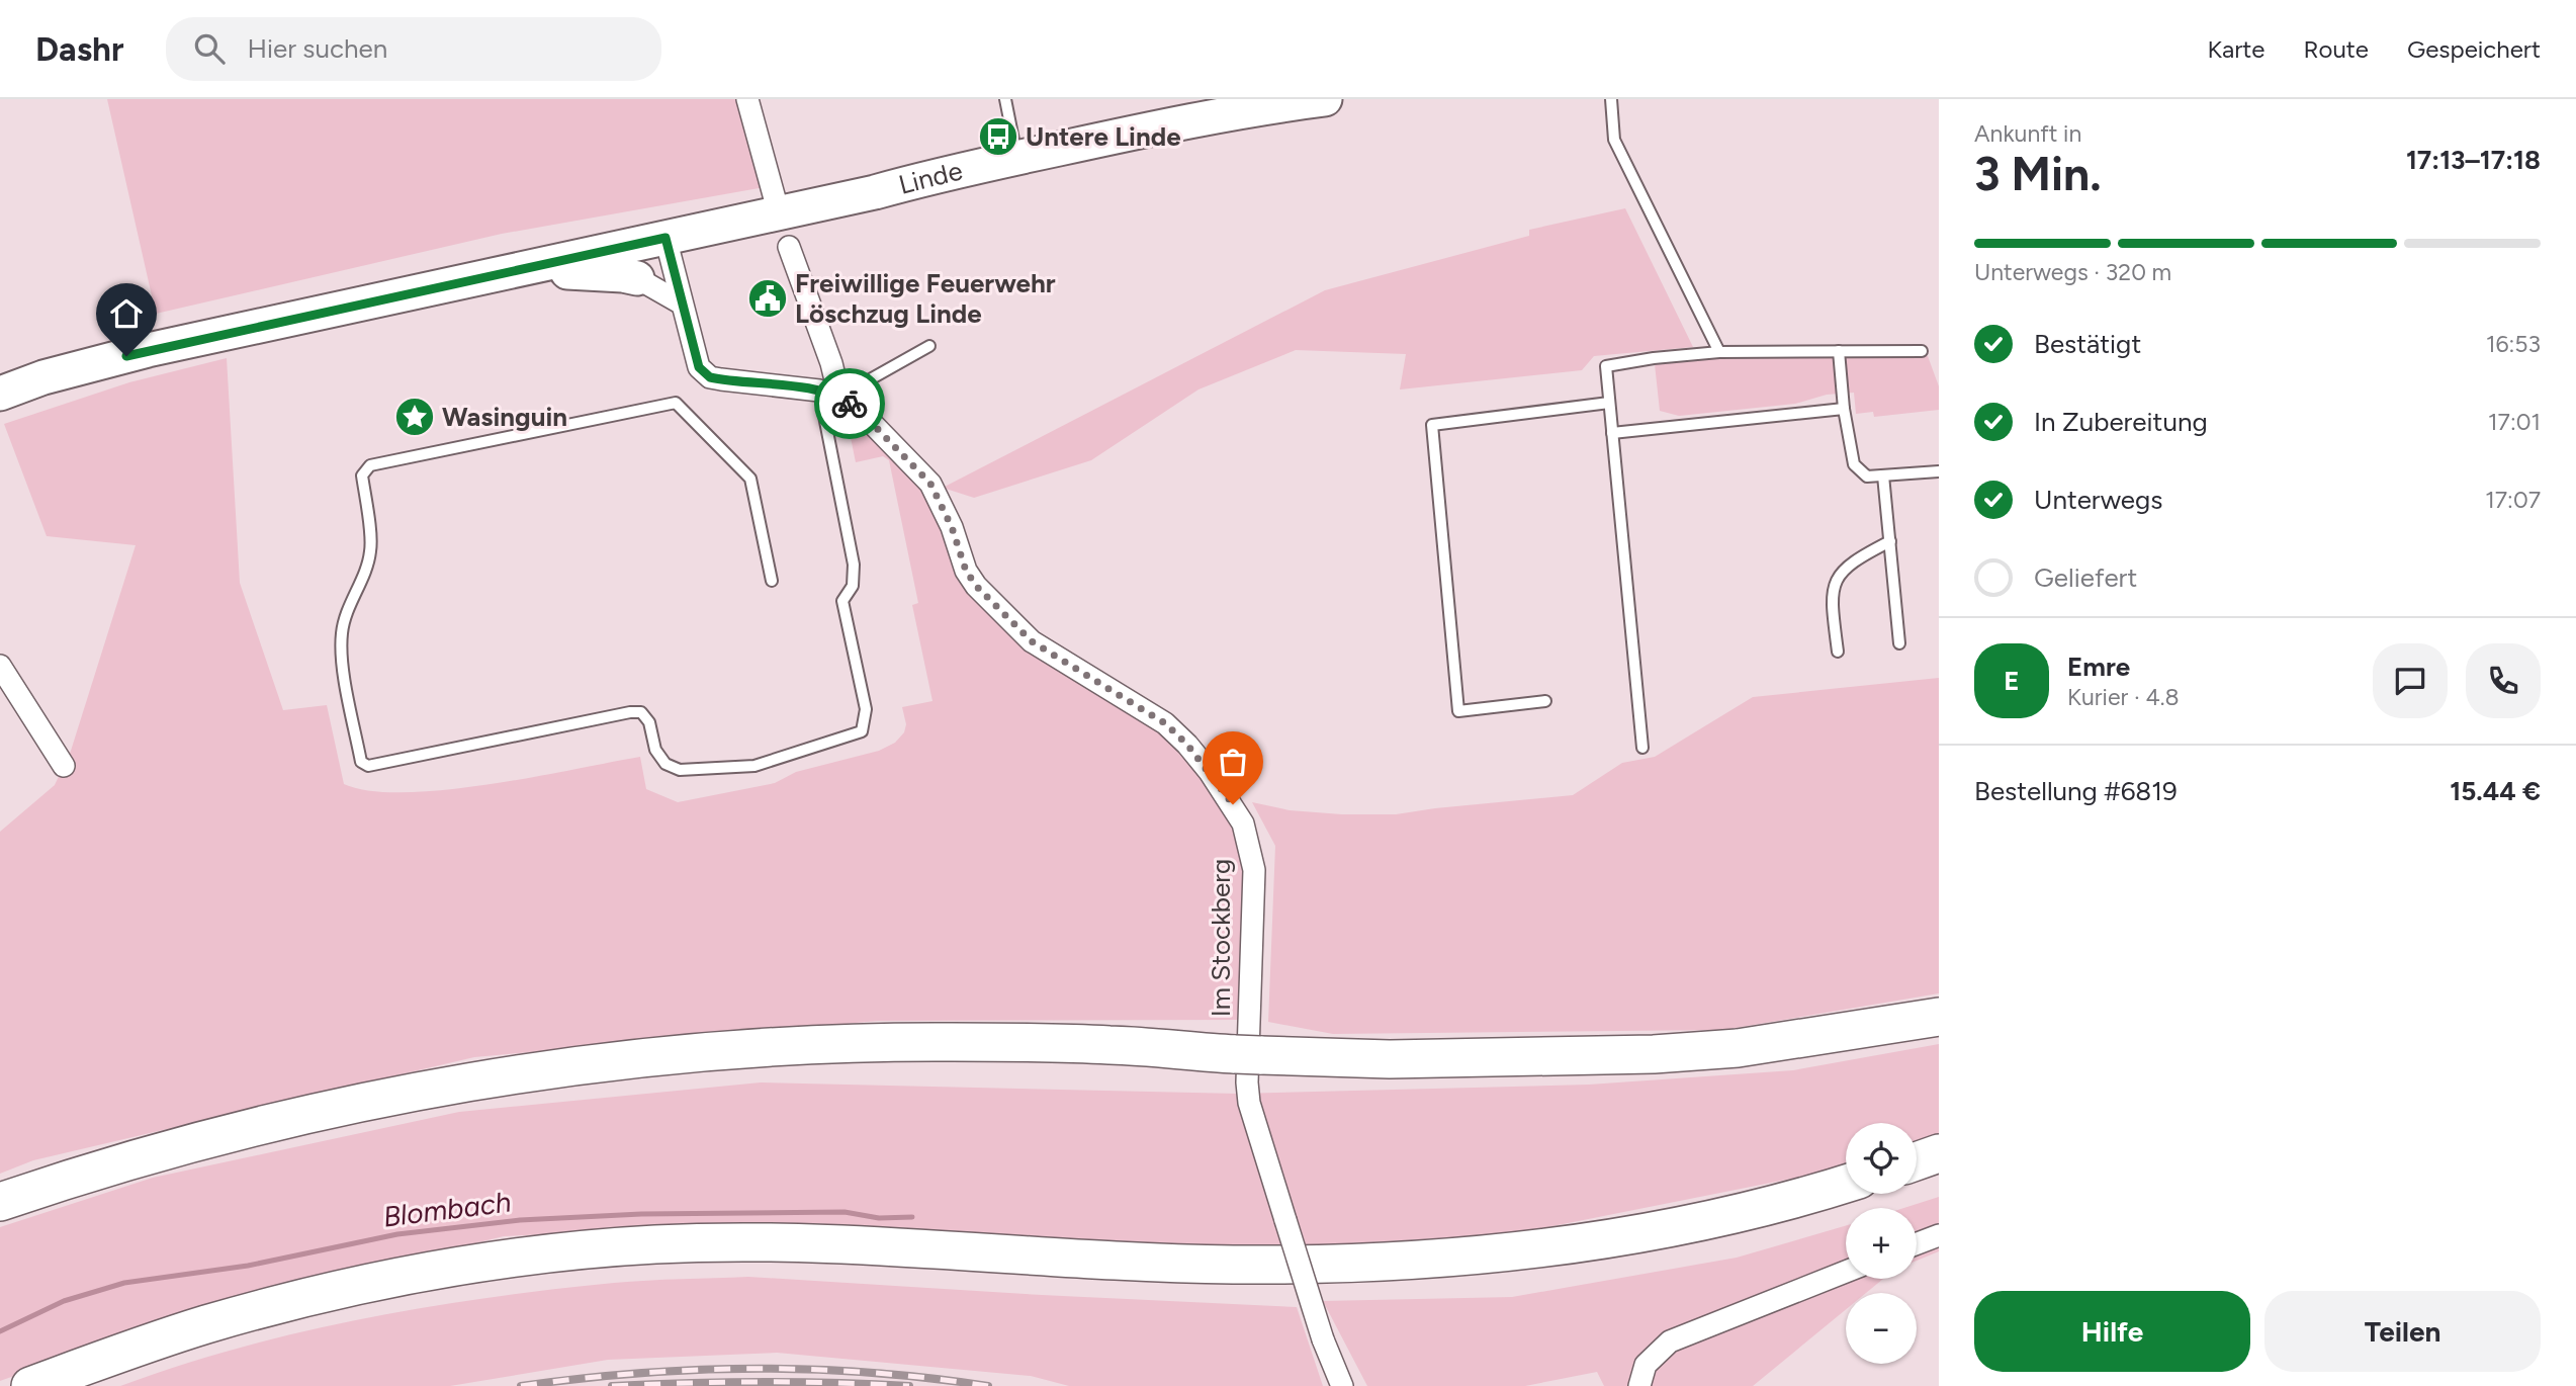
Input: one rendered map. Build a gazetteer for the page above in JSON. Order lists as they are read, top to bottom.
{
  "streets": {
    "main road": ["Linde"],
    "street": ["Im Stockberg"]
  },
  "water": ["Blombach"],
  "places": {
    "bus stop": ["Untere Linde"],
    "public building": ["Freiwillige Feuerwehr Löschzug Linde"],
    "place": ["Wasinguin"]
  },
  "page": {
    "header": "Dashr",
    "search": "Hier suchen",
    "nav": ["Karte", "Route", "Gespeichert"],
    "heading": ["3 Min.", "Ankunft in", "17:13–17:18"],
    "panel": [
      "Emre",
      "Kurier · 4.8",
      "Bestellung #6819",
      "15.44 €"
    ],
    "bar": "Unterwegs · 320 m",
    "list": [
      ["Bestätigt", "16:53"],
      ["In Zubereitung", "17:01"],
      ["Unterwegs", "17:07"],
      "Geliefert"
    ],
    "round": "E",
    "map_buttons": ["+", "−"],
    "buttons": ["Hilfe", "Teilen"]
  }
}
